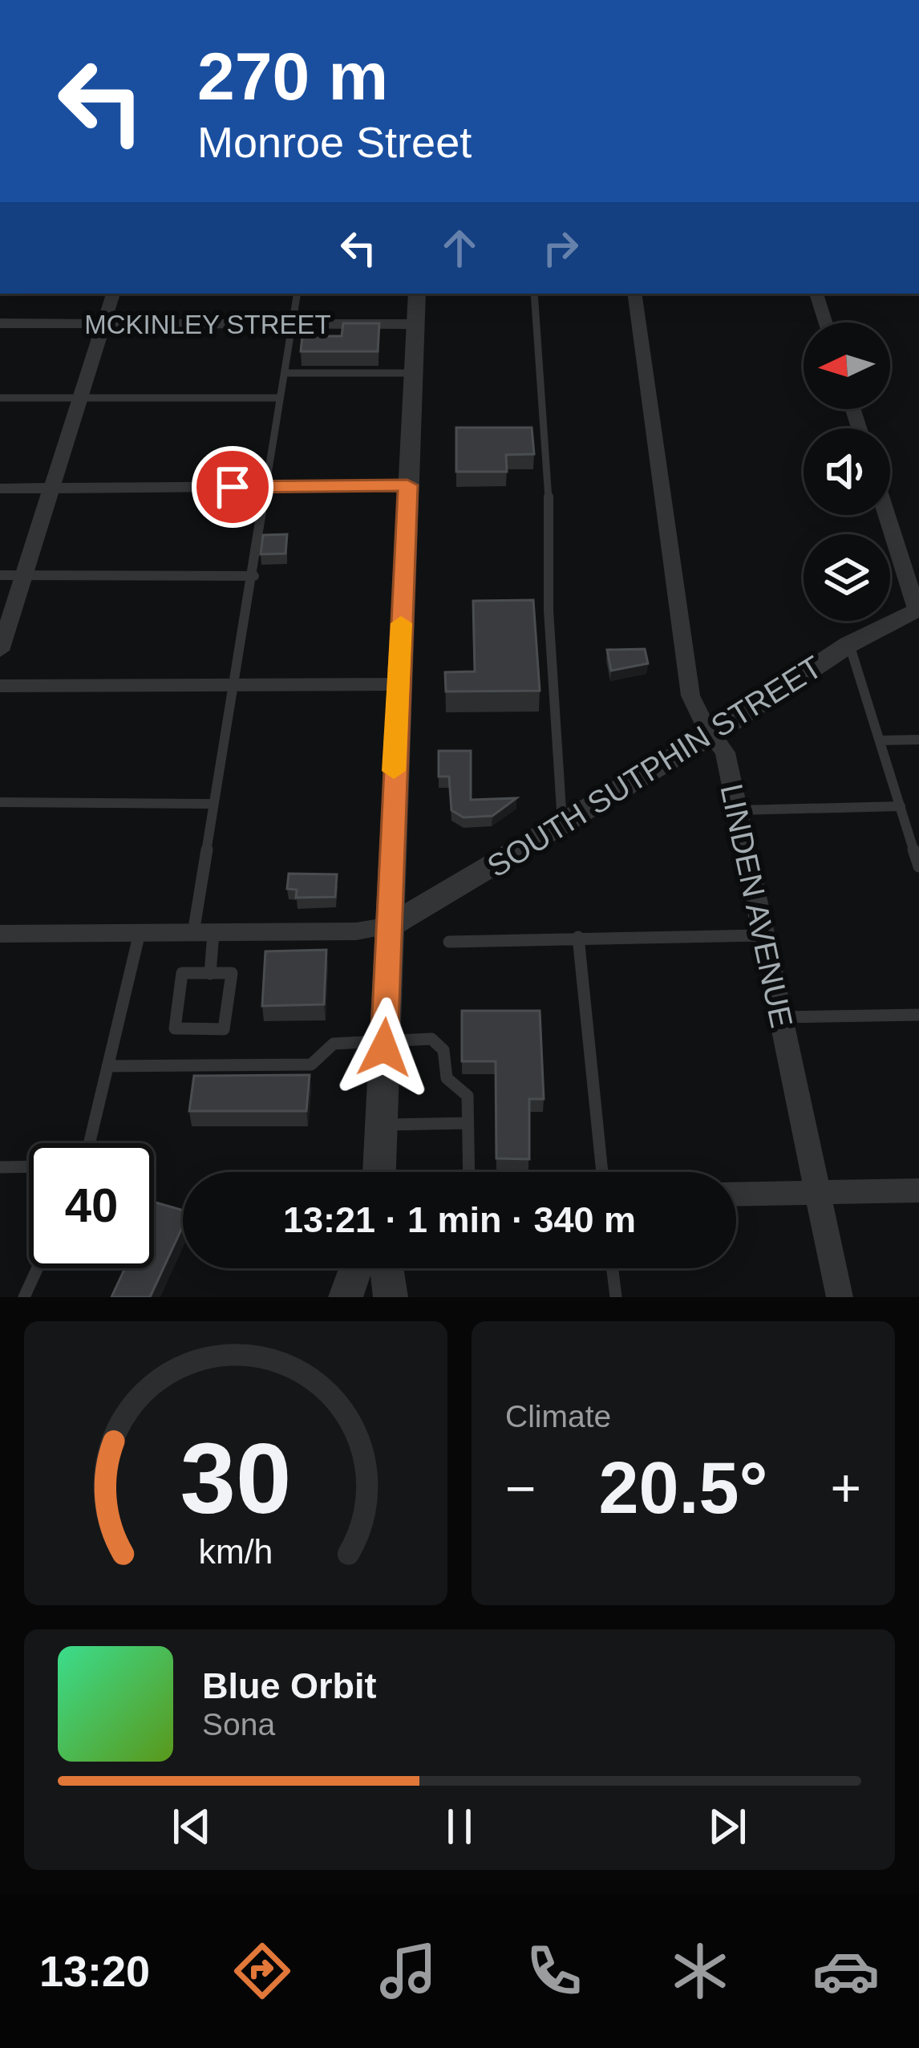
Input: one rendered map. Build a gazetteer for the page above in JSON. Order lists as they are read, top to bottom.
{
  "streets": {
    "street": ["MCKINLEY STREET", "SOUTH SUTPHIN STREET", "LINDEN AVENUE"]
  },
  "crossings": [
    ["SOUTH SUTPHIN STREET", "LINDEN AVENUE"]
  ],
  "north": "left",
  "page": {
    "turn": ["270 m", "Monroe Street"],
    "limit": "40",
    "trip": "13:21 · 1 min · 340 m",
    "tile": "Climate",
    "heat": ["−", "20.5°", "+"],
    "song": ["Blue Orbit", "Sona"],
    "tabs": "13:20",
    "gauge": ["30", "km/h"]
  }
}
